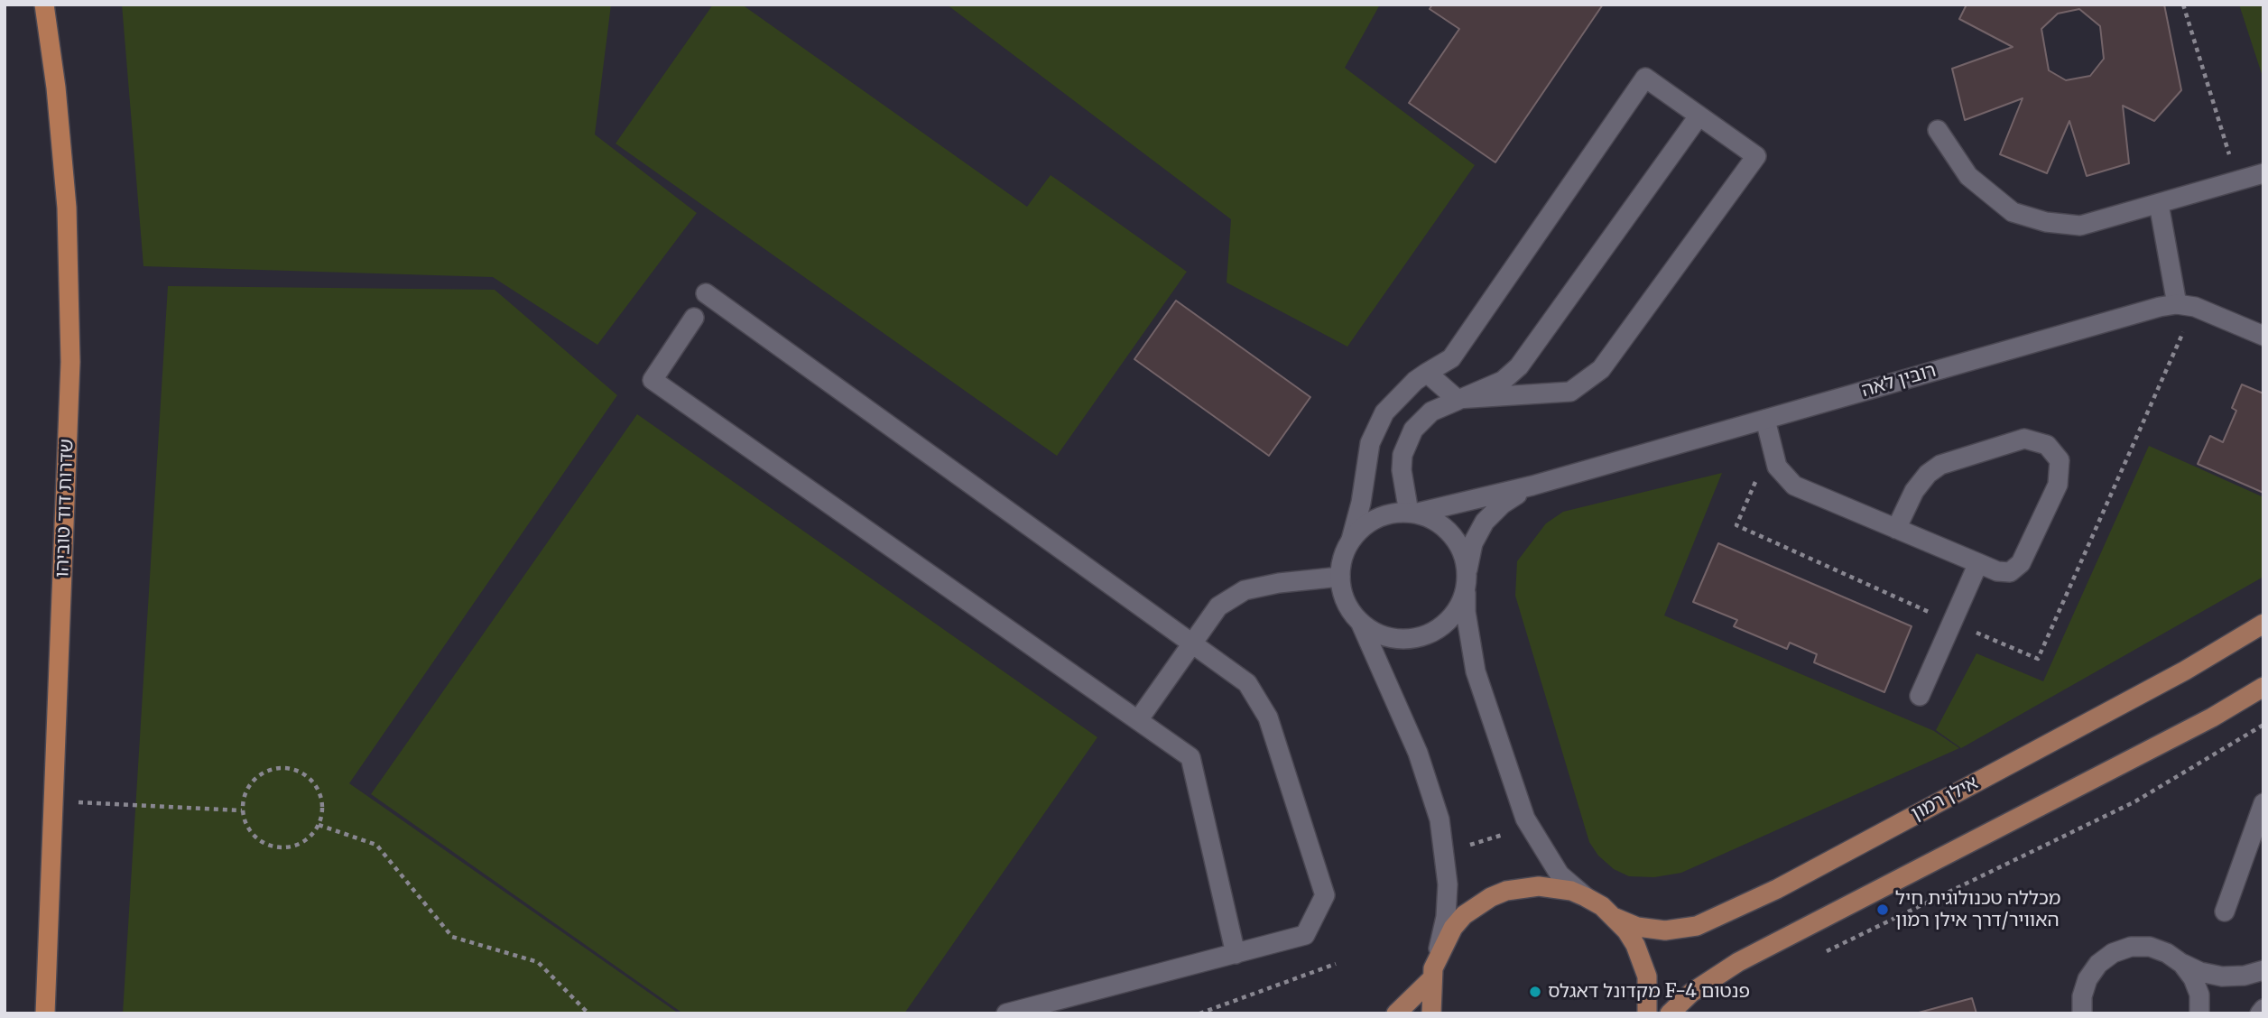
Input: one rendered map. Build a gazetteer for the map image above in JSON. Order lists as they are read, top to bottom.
{
  "streets": {
    "highway": ["שדרות דוד טוביהו"],
    "main road": ["אילן רמון"],
    "street": ["רובין לאה"]
  },
  "places": ["מכללה טכנולוגית חיל האוויר/דרך אילן רמון", "מקדונל דאגלס F-4 פנטום"]
}
